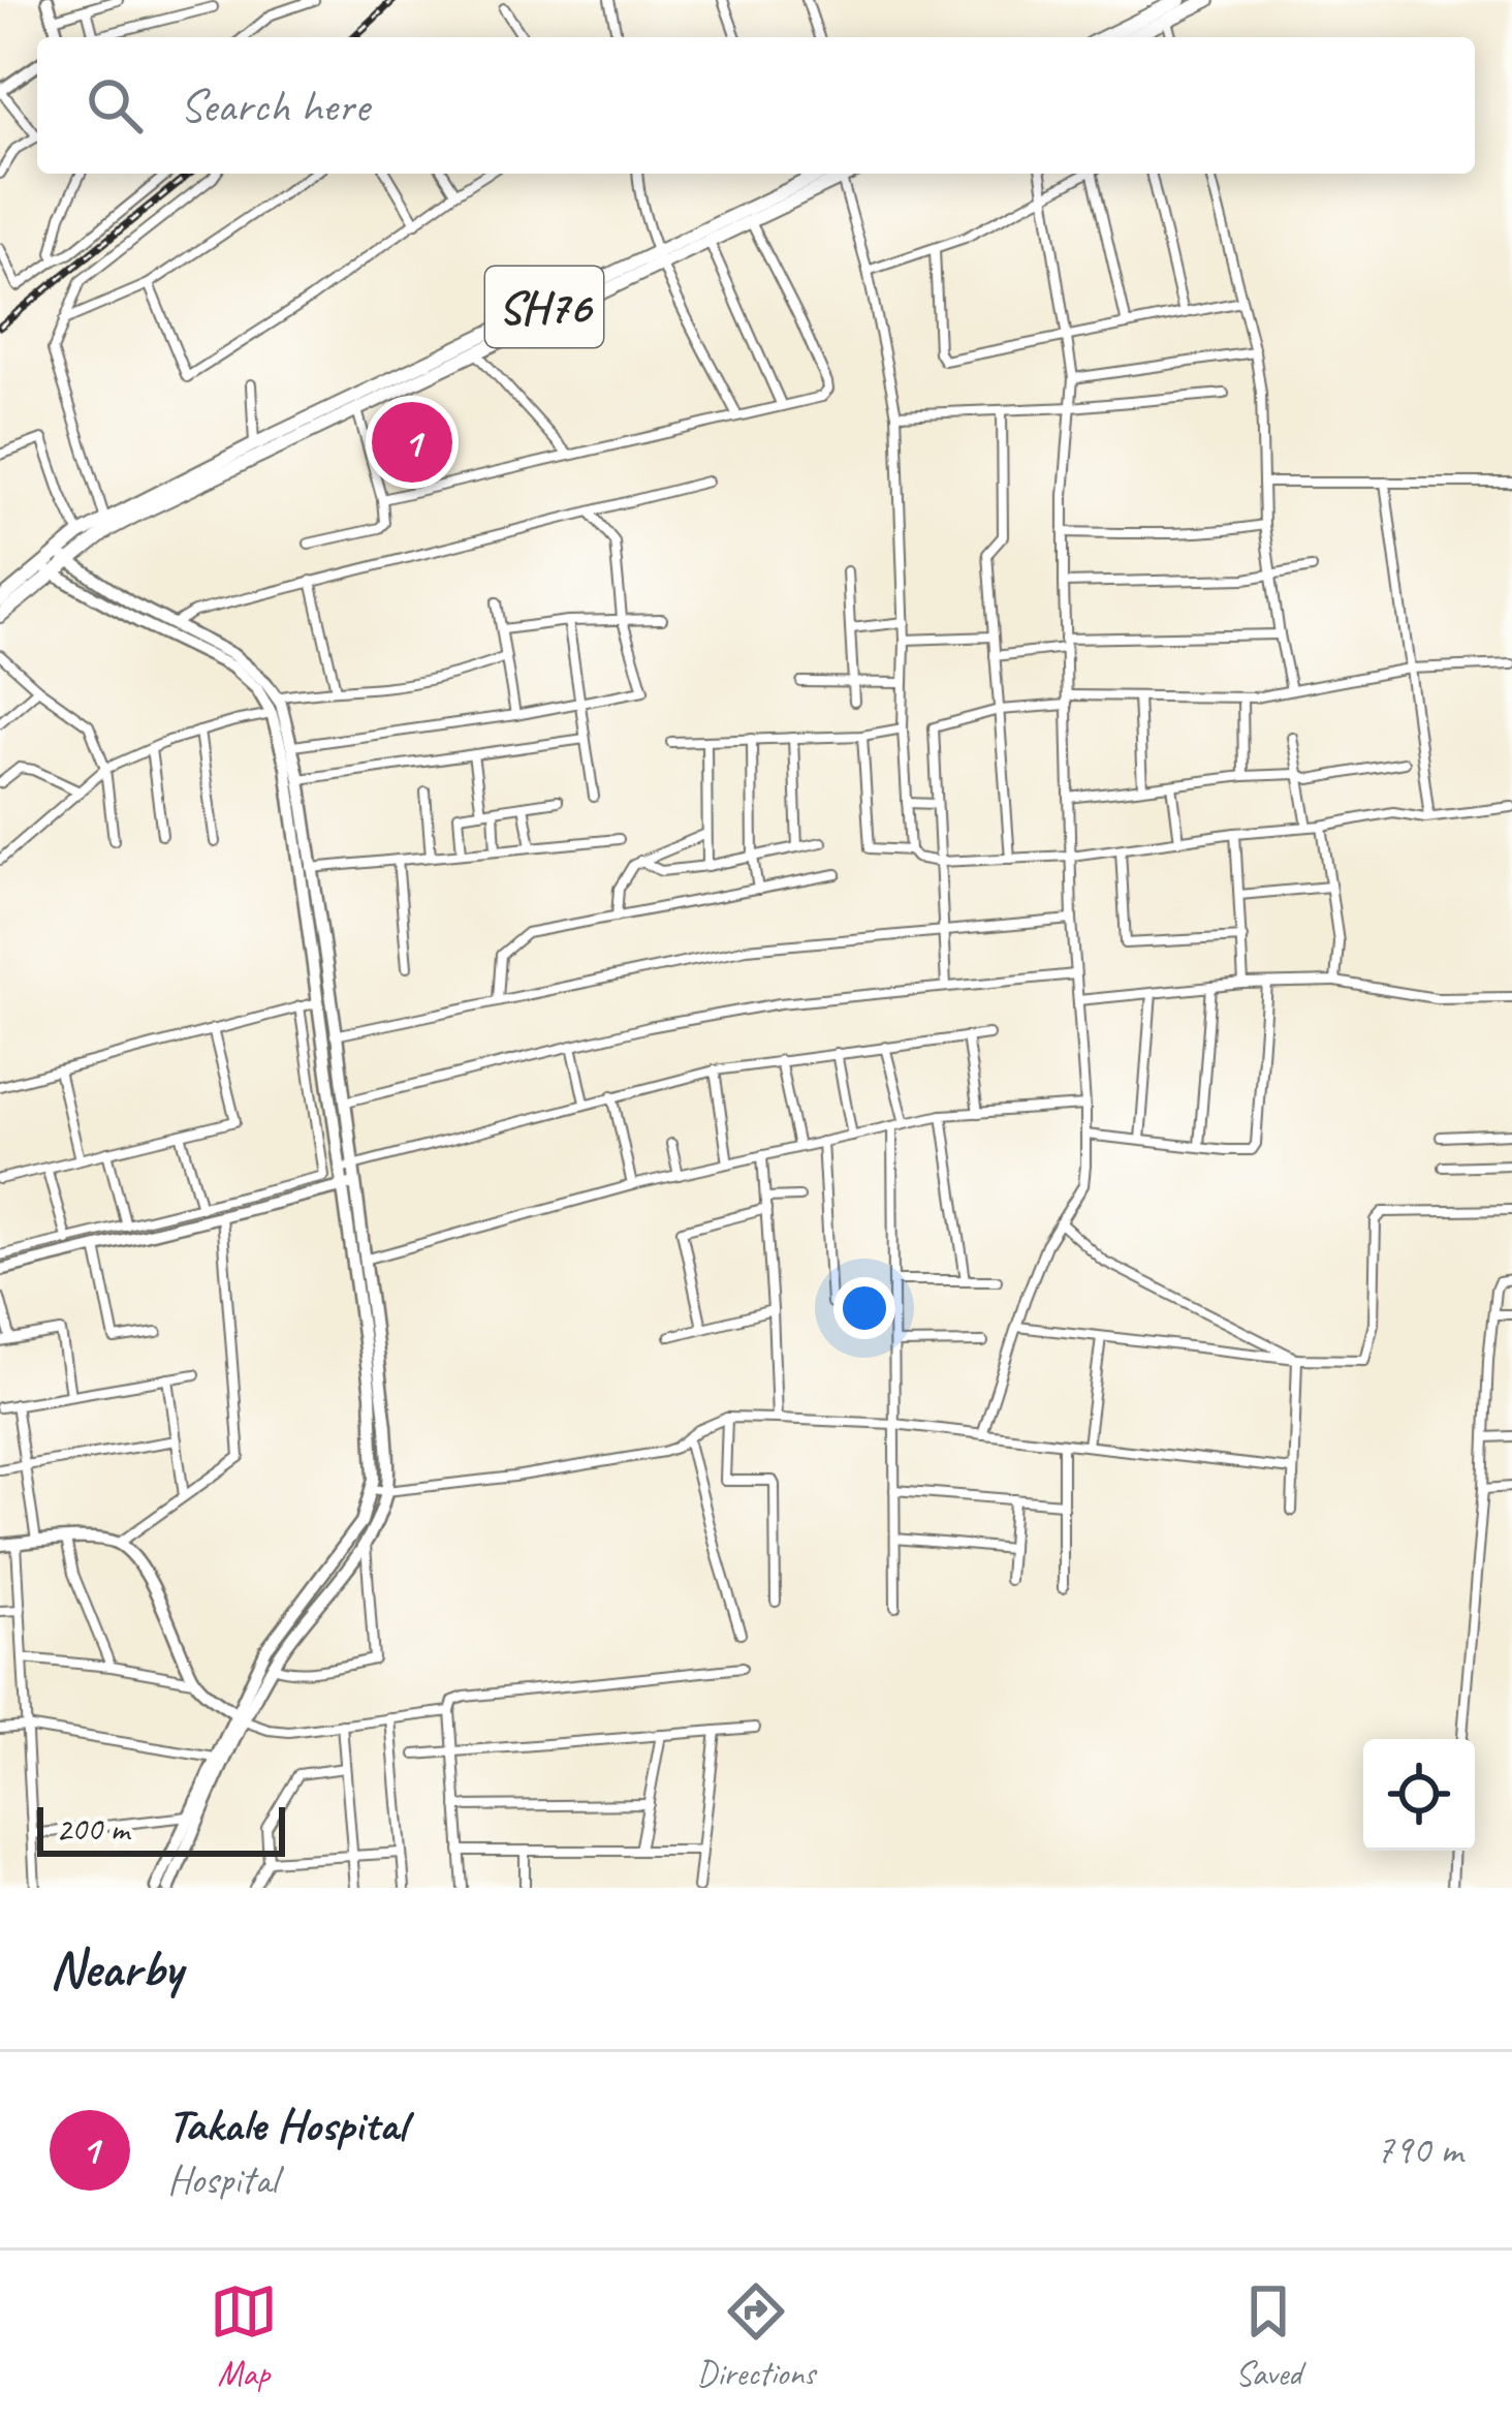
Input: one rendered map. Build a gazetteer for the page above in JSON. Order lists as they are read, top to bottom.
{
  "streets": {
    "main road": ["SH76"]
  },
  "scale_bar": "200 m",
  "page": {
    "search": "Search here",
    "pins": "1",
    "scale": "200 m",
    "heading": "Nearby",
    "list": [
      {
        "mark": "1",
        "name": "Takale Hospital",
        "note": "Hospital",
        "value": "790 m"
      }
    ],
    "nav": ["Map", "Directions", "Saved"]
  }
}
